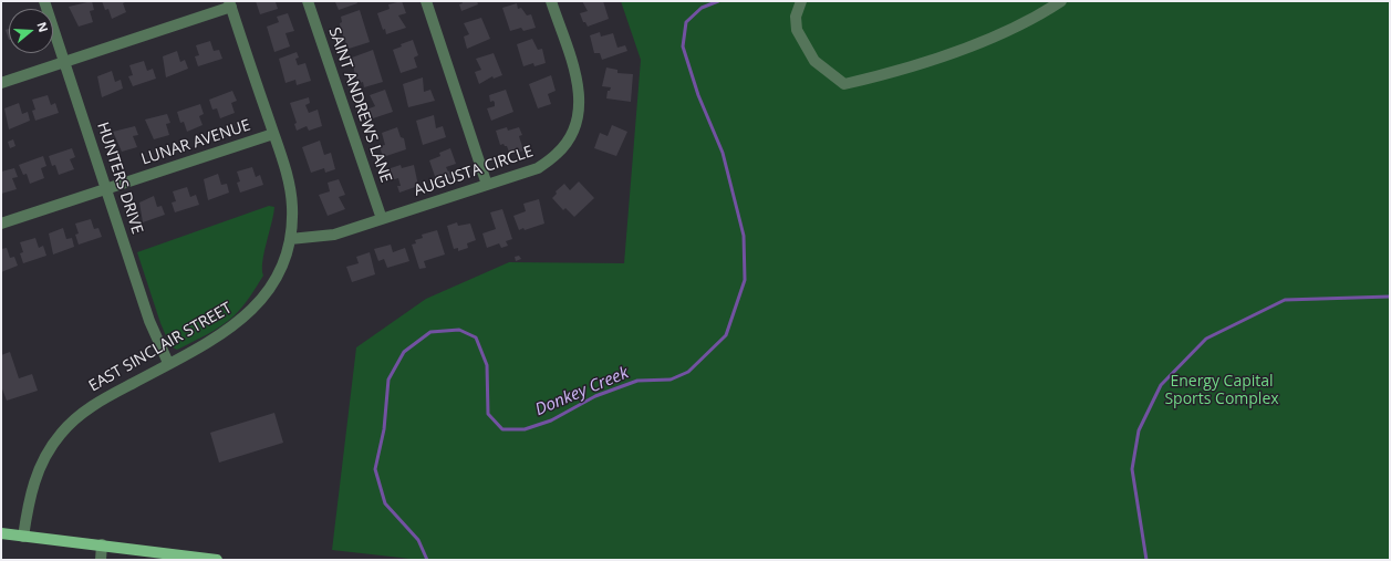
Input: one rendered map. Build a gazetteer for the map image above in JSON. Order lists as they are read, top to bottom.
{
  "streets": {
    "street": [
      "SAINT ANDREWS LANE",
      "LUNAR AVENUE",
      "AUGUSTA CIRCLE",
      "HUNTERS DRIVE",
      "EAST SINCLAIR STREET"
    ]
  },
  "crossings": [
    ["SAINT ANDREWS LANE", "AUGUSTA CIRCLE"],
    ["LUNAR AVENUE", "HUNTERS DRIVE"],
    ["LUNAR AVENUE", "EAST SINCLAIR STREET"],
    ["AUGUSTA CIRCLE", "EAST SINCLAIR STREET"],
    ["HUNTERS DRIVE", "EAST SINCLAIR STREET"]
  ],
  "water": ["Donkey Creek"],
  "parks": ["Energy Capital Sports Complex"],
  "north": "right"
}
